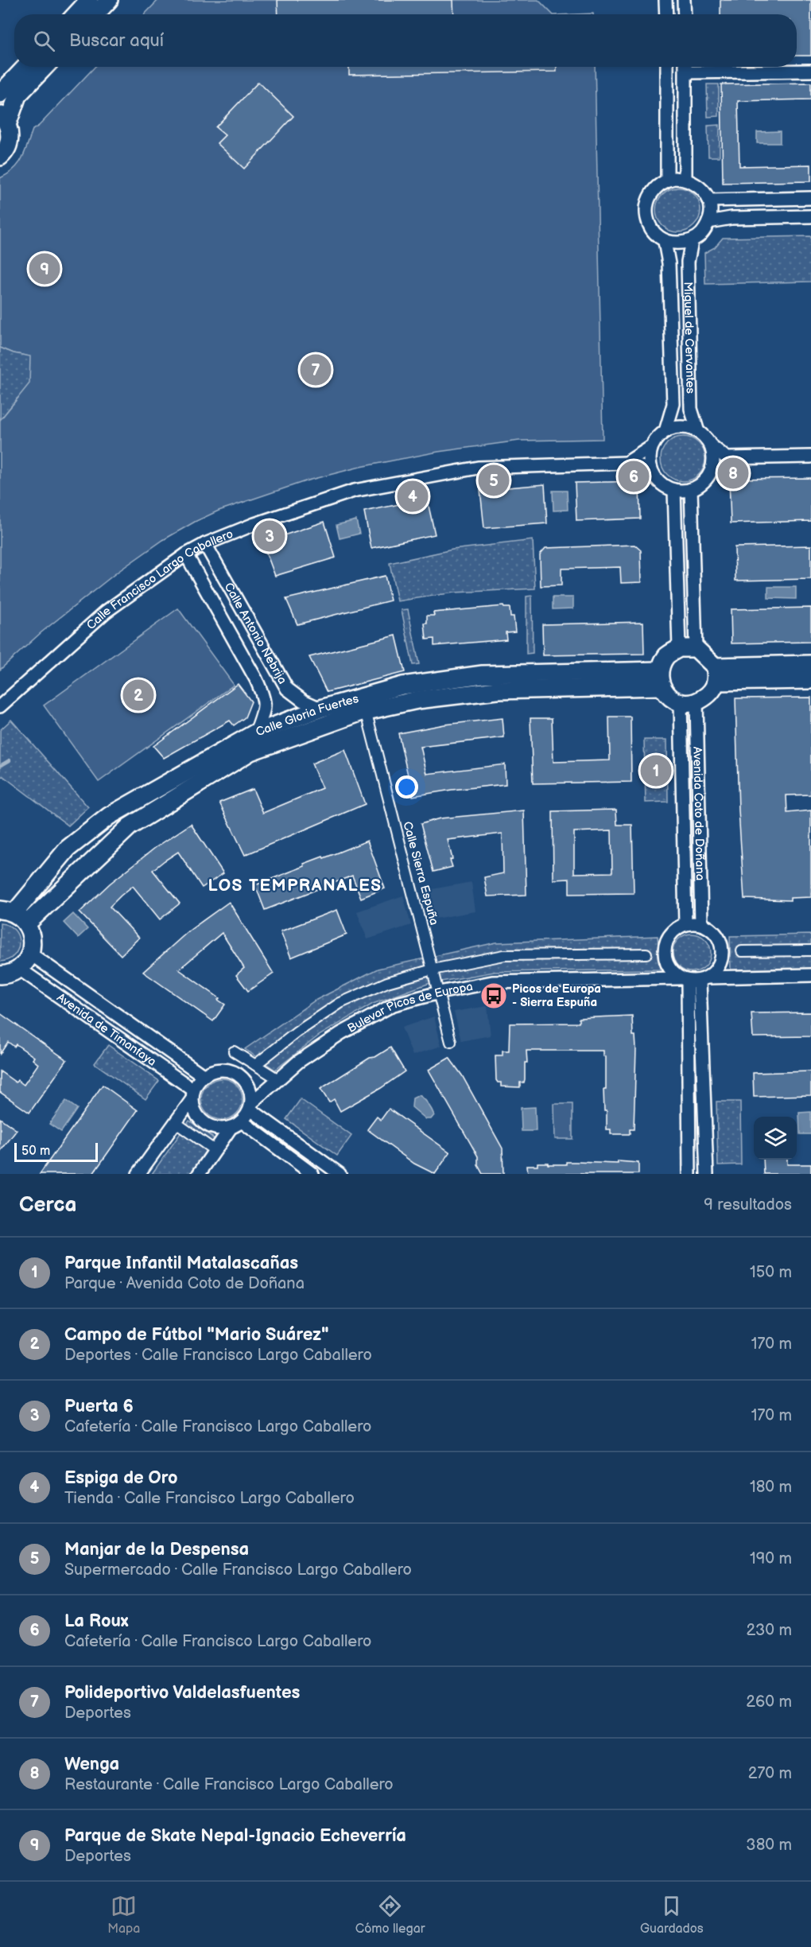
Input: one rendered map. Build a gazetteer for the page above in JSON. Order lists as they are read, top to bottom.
{
  "streets": {
    "main road": ["Calle Gloria Fuertes"],
    "street": [
      "Miguel de Cervantes",
      "Calle Francisco Largo Caballero",
      "Calle Antonio Nebrija",
      "Avenida Coto de Doñana",
      "Calle Sierra Espuña",
      "Bulevar Picos de Europa",
      "Avenida de Timanfaya"
    ]
  },
  "crossings": [
    ["Miguel de Cervantes", "Calle Francisco Largo Caballero"],
    ["Calle Francisco Largo Caballero", "Calle Antonio Nebrija"],
    ["Calle Antonio Nebrija", "Calle Gloria Fuertes"],
    ["Calle Gloria Fuertes", "Avenida Coto de Doñana"],
    ["Calle Gloria Fuertes", "Calle Sierra Espuña"],
    ["Avenida Coto de Doñana", "Bulevar Picos de Europa"],
    ["Calle Sierra Espuña", "Bulevar Picos de Europa"],
    ["Bulevar Picos de Europa", "Avenida de Timanfaya"]
  ],
  "districts": ["LOS TEMPRANALES"],
  "places": {
    "bus stop": ["Picos de Europa - Sierra Espuña"]
  },
  "scale_bar": "50 m",
  "page": {
    "search": "Buscar aquí",
    "pins": [
      "9",
      "7",
      "8",
      "6",
      "5",
      "4",
      "3",
      "2",
      "1"
    ],
    "scale": "50 m",
    "heading": ["Cerca", "9 resultados"],
    "list": [
      {
        "mark": "1",
        "name": "Parque Infantil Matalascañas",
        "note": "Parque · Avenida Coto de Doñana",
        "value": "150 m"
      },
      {
        "mark": "2",
        "name": "Campo de Fútbol \"Mario Suárez\"",
        "note": "Deportes · Calle Francisco Largo Caballero",
        "value": "170 m"
      },
      {
        "mark": "3",
        "name": "Puerta 6",
        "note": "Cafetería · Calle Francisco Largo Caballero",
        "value": "170 m"
      },
      {
        "mark": "4",
        "name": "Espiga de Oro",
        "note": "Tienda · Calle Francisco Largo Caballero",
        "value": "180 m"
      },
      {
        "mark": "5",
        "name": "Manjar de la Despensa",
        "note": "Supermercado · Calle Francisco Largo Caballero",
        "value": "190 m"
      },
      {
        "mark": "6",
        "name": "La Roux",
        "note": "Cafetería · Calle Francisco Largo Caballero",
        "value": "230 m"
      },
      {
        "mark": "7",
        "name": "Polideportivo Valdelasfuentes",
        "note": "Deportes",
        "value": "260 m"
      },
      {
        "mark": "8",
        "name": "Wenga",
        "note": "Restaurante · Calle Francisco Largo Caballero",
        "value": "270 m"
      },
      {
        "mark": "9",
        "name": "Parque de Skate Nepal-Ignacio Echeverría",
        "note": "Deportes",
        "value": "380 m"
      }
    ],
    "nav": ["Mapa", "Cómo llegar", "Guardados"]
  }
}
